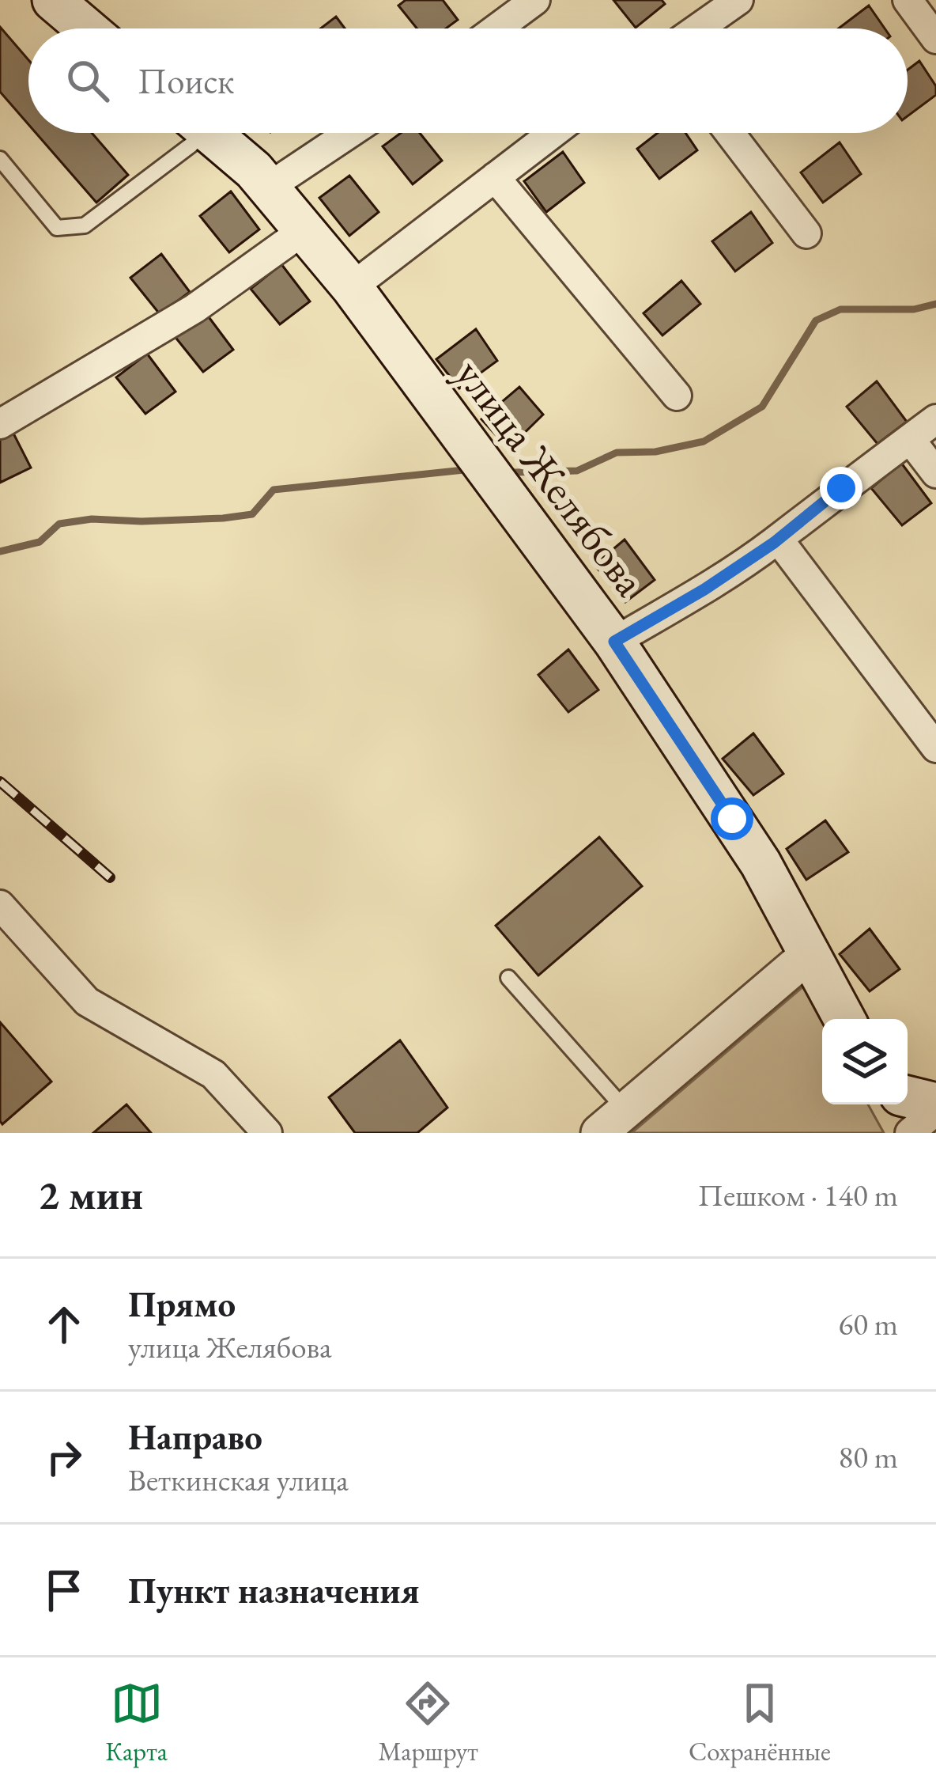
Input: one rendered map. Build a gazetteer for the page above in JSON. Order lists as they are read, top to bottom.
{
  "streets": {
    "main road": ["улица Желябова"]
  },
  "page": {
    "search": "Поиск",
    "heading": ["2 мин", "Пешком · 140 m"],
    "list": [
      ["Прямо", "улица Желябова", "60 m"],
      ["Направо", "Веткинская улица", "80 m"],
      "Пункт назначения"
    ],
    "nav": ["Карта", "Маршрут", "Сохранённые"]
  }
}
